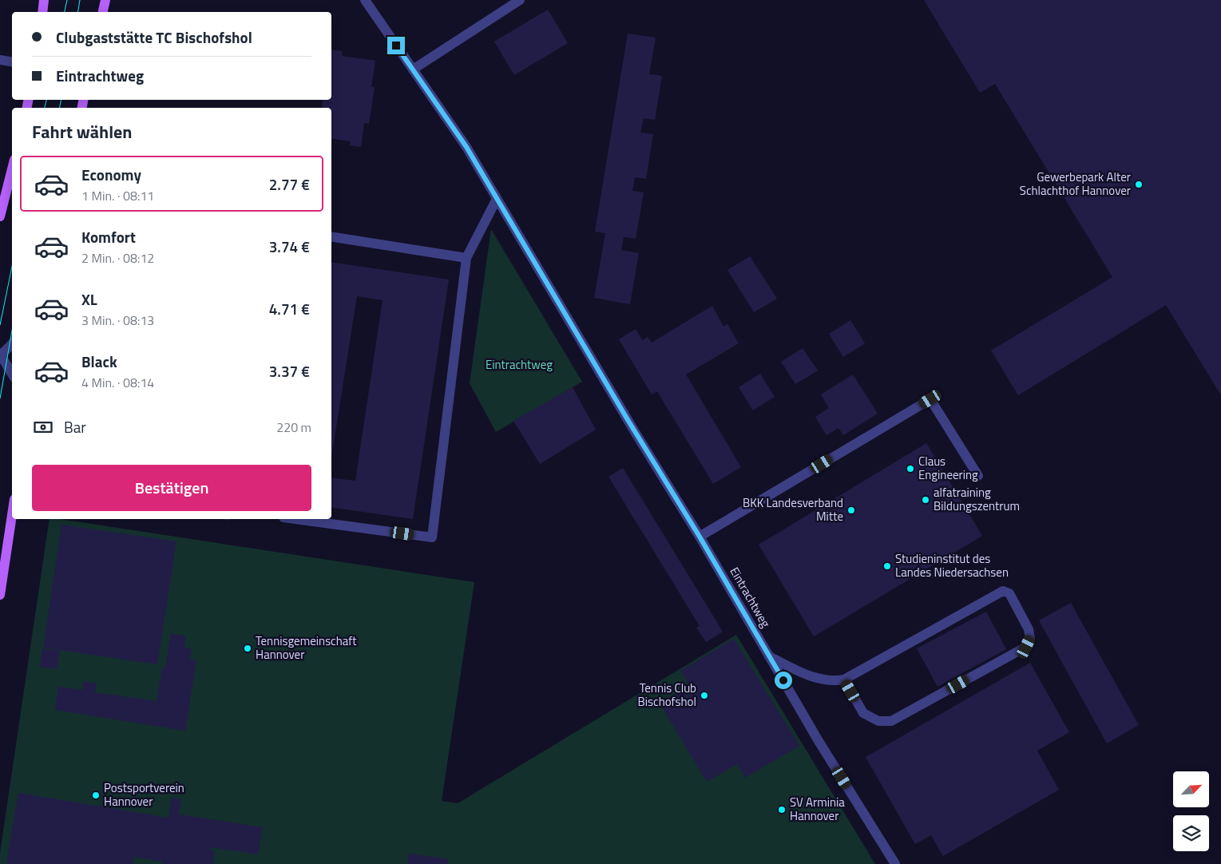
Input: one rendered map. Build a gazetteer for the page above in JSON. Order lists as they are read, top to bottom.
{
  "streets": {
    "street": ["Eintrachtweg"]
  },
  "parks": ["Eintrachtweg"],
  "places": [
    "Gewerbepark Alter Schlachthof Hannover",
    "Claus Engineering",
    "alfatraining Bildungszentrum",
    "BKK Landesverband Mitte",
    "Studieninstitut des Landes Niedersachsen",
    "Tennisgemeinschaft Hannover",
    "Tennis Club Bischofshol",
    "Postsportverein Hannover",
    "SV Arminia Hannover"
  ],
  "north": "top right",
  "page": {
    "banner": ["Clubgaststätte TC Bischofshol", "Eintrachtweg"],
    "heading": "Fahrt wählen",
    "list": [
      {
        "name": "Economy",
        "note": "1 Min. · 08:11",
        "value": "2.77 €"
      },
      {
        "name": "Komfort",
        "note": "2 Min. · 08:12",
        "value": "3.74 €"
      },
      {
        "name": "XL",
        "note": "3 Min. · 08:13",
        "value": "4.71 €"
      },
      {
        "name": "Black",
        "note": "4 Min. · 08:14",
        "value": "3.37 €"
      }
    ],
    "pay": ["Bar", "220 m"],
    "buttons": "Bestätigen"
  }
}
